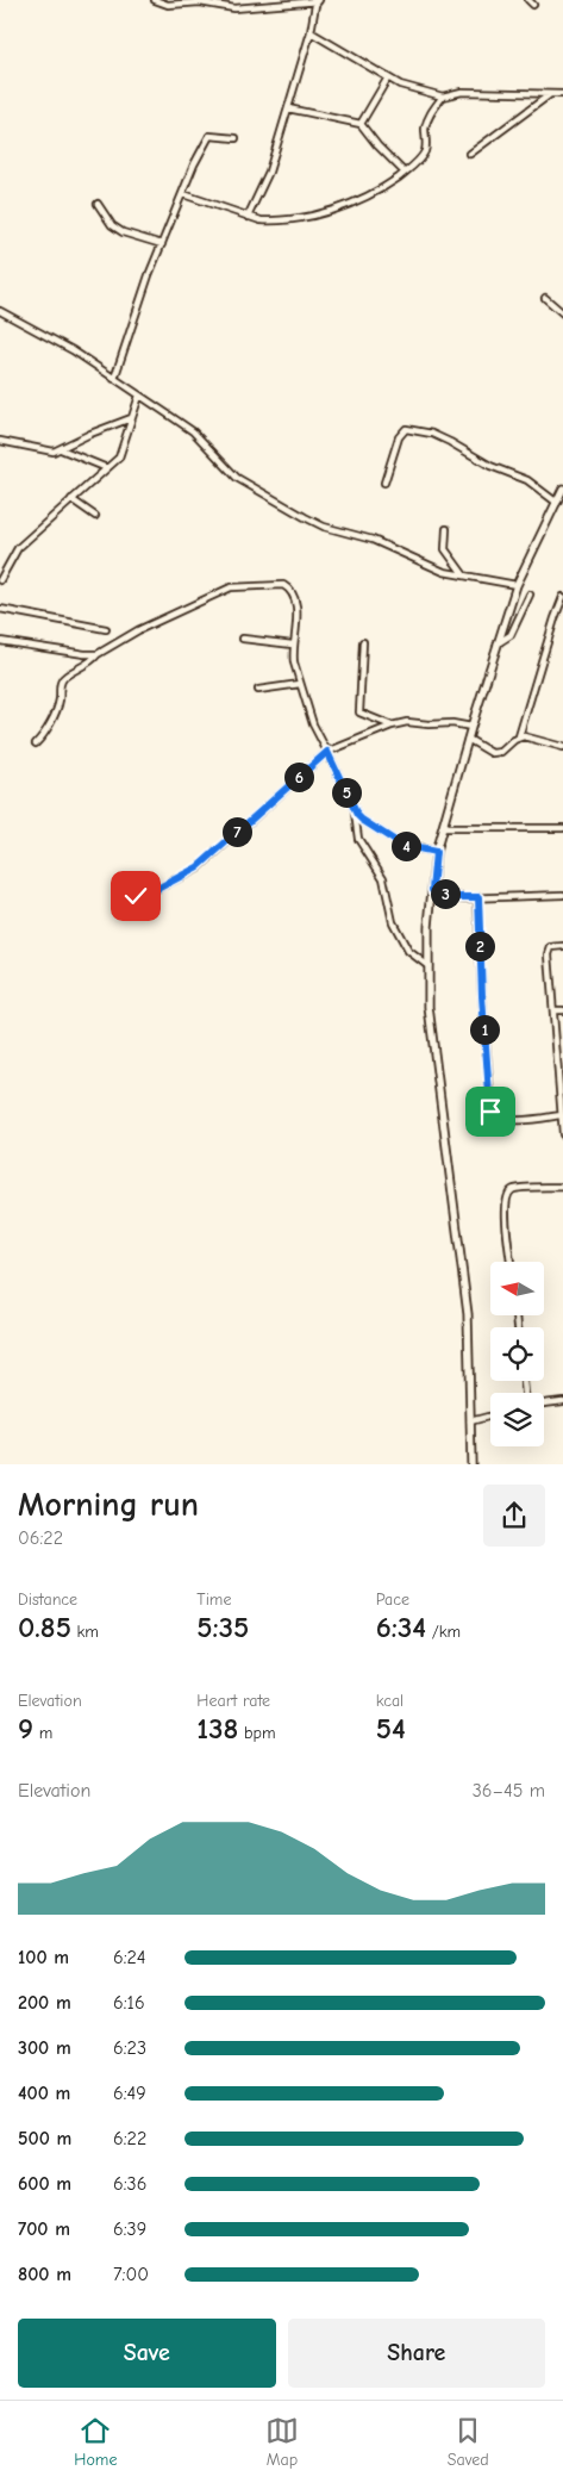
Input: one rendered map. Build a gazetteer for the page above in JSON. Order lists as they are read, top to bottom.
{
  "north": "left",
  "page": {
    "pins": [
      "6",
      "5",
      "7",
      "4",
      "3",
      "2",
      "1"
    ],
    "heading": ["Morning run", "06:22"],
    "stats": [
      ["Distance", "0.85 km"],
      ["Time", "5:35"],
      ["Pace", "6:34 /km"],
      ["Elevation", "9 m"],
      ["Heart rate", "138 bpm"],
      ["kcal", "54"]
    ],
    "chart": ["Elevation", "36–45 m"],
    "list": [
      {
        "name": "100 m",
        "note": "6:24"
      },
      {
        "name": "200 m",
        "note": "6:16"
      },
      {
        "name": "300 m",
        "note": "6:23"
      },
      {
        "name": "400 m",
        "note": "6:49"
      },
      {
        "name": "500 m",
        "note": "6:22"
      },
      {
        "name": "600 m",
        "note": "6:36"
      },
      {
        "name": "700 m",
        "note": "6:39"
      },
      {
        "name": "800 m",
        "note": "7:00"
      }
    ],
    "buttons": ["Save", "Share"],
    "tabs": ["Home", "Map", "Saved"]
  }
}
